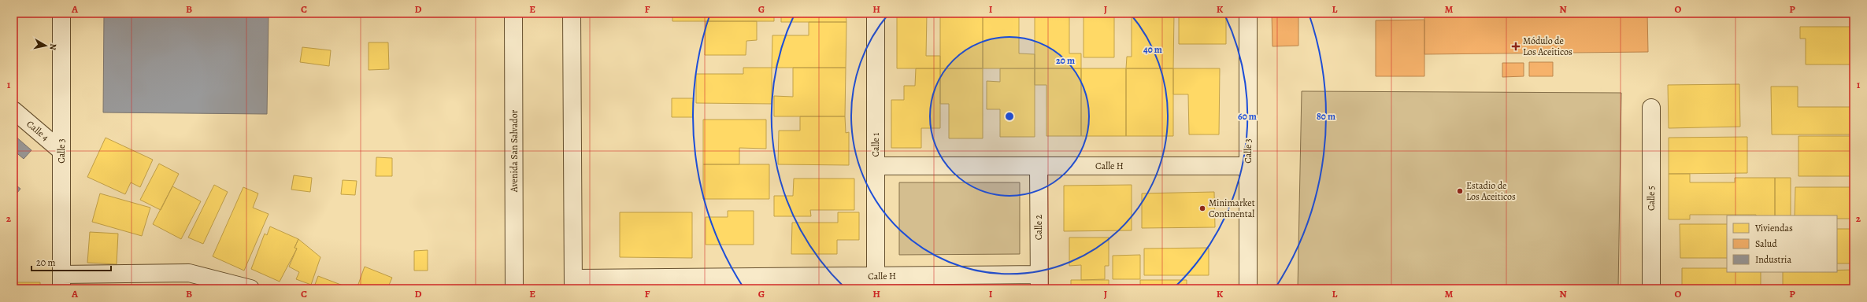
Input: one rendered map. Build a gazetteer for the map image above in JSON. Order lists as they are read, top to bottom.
{
  "streets": {
    "street": [
      "Calle 4",
      "Calle 1",
      "Calle 3",
      "Avenida San Salvador",
      "Calle H",
      "Calle 5",
      "Calle 2"
    ]
  },
  "crossings": [
    ["Calle 4", "Calle 3"],
    ["Calle 1", "Calle H"],
    ["Calle 3", "Calle H"],
    ["Calle H", "Calle 2"]
  ],
  "places": {
    "health": ["Módulo de Los Aceiticos"],
    "other": ["Estadio de Los Aceiticos", "Minimarket Continental"]
  },
  "legend": ["Viviendas", "Salud", "Industria"],
  "scale_bar": "20 m",
  "north": "right",
  "grid": {
    "columns": [
      "A",
      "B",
      "C",
      "D",
      "E",
      "F",
      "G",
      "H",
      "I",
      "J",
      "K",
      "L",
      "M",
      "N",
      "O",
      "P"
    ],
    "rows": ["1", "2"]
  },
  "rings": [
    "40 m",
    "20 m",
    "60 m",
    "80 m"
  ]
}
